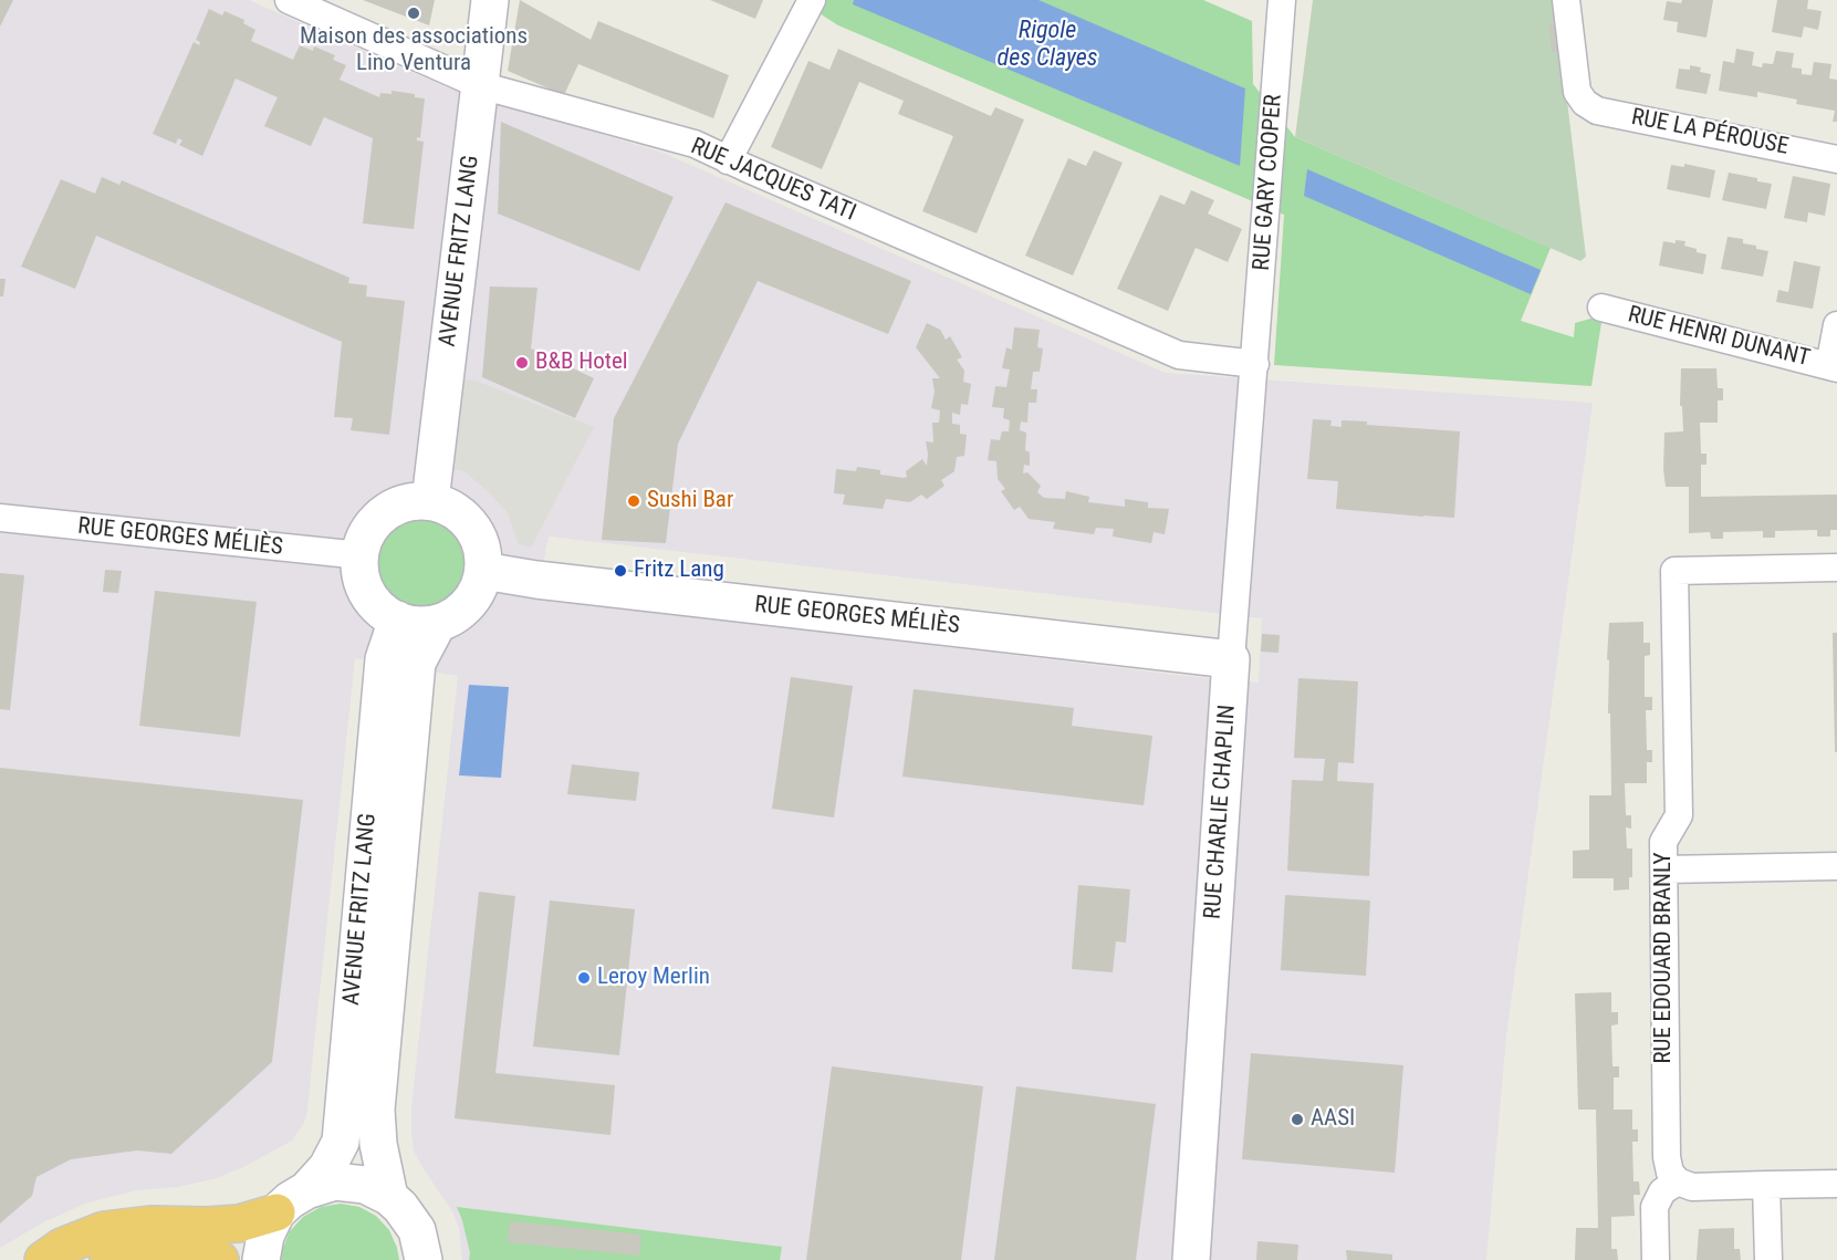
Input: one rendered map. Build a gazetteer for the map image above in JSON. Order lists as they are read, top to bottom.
{
  "streets": {
    "street": [
      "RUE LA PÉROUSE",
      "RUE JACQUES TATI",
      "RUE GARY COOPER",
      "AVENUE FRITZ LANG",
      "RUE HENRI DUNANT",
      "RUE GEORGES MÉLIÈS",
      "RUE CHARLIE CHAPLIN",
      "RUE EDOUARD BRANLY"
    ]
  },
  "crossings": [
    ["RUE JACQUES TATI", "RUE GARY COOPER"],
    ["RUE JACQUES TATI", "AVENUE FRITZ LANG"],
    ["RUE JACQUES TATI", "RUE CHARLIE CHAPLIN"],
    ["RUE GARY COOPER", "RUE CHARLIE CHAPLIN"],
    ["AVENUE FRITZ LANG", "RUE GEORGES MÉLIÈS"],
    ["RUE GEORGES MÉLIÈS", "RUE CHARLIE CHAPLIN"]
  ],
  "water": ["Rigole des Clayes"],
  "places": [
    "Maison des associations Lino Ventura",
    "B&B Hotel",
    "Sushi Bar",
    "Fritz Lang",
    "Leroy Merlin",
    "AASI"
  ]
}
